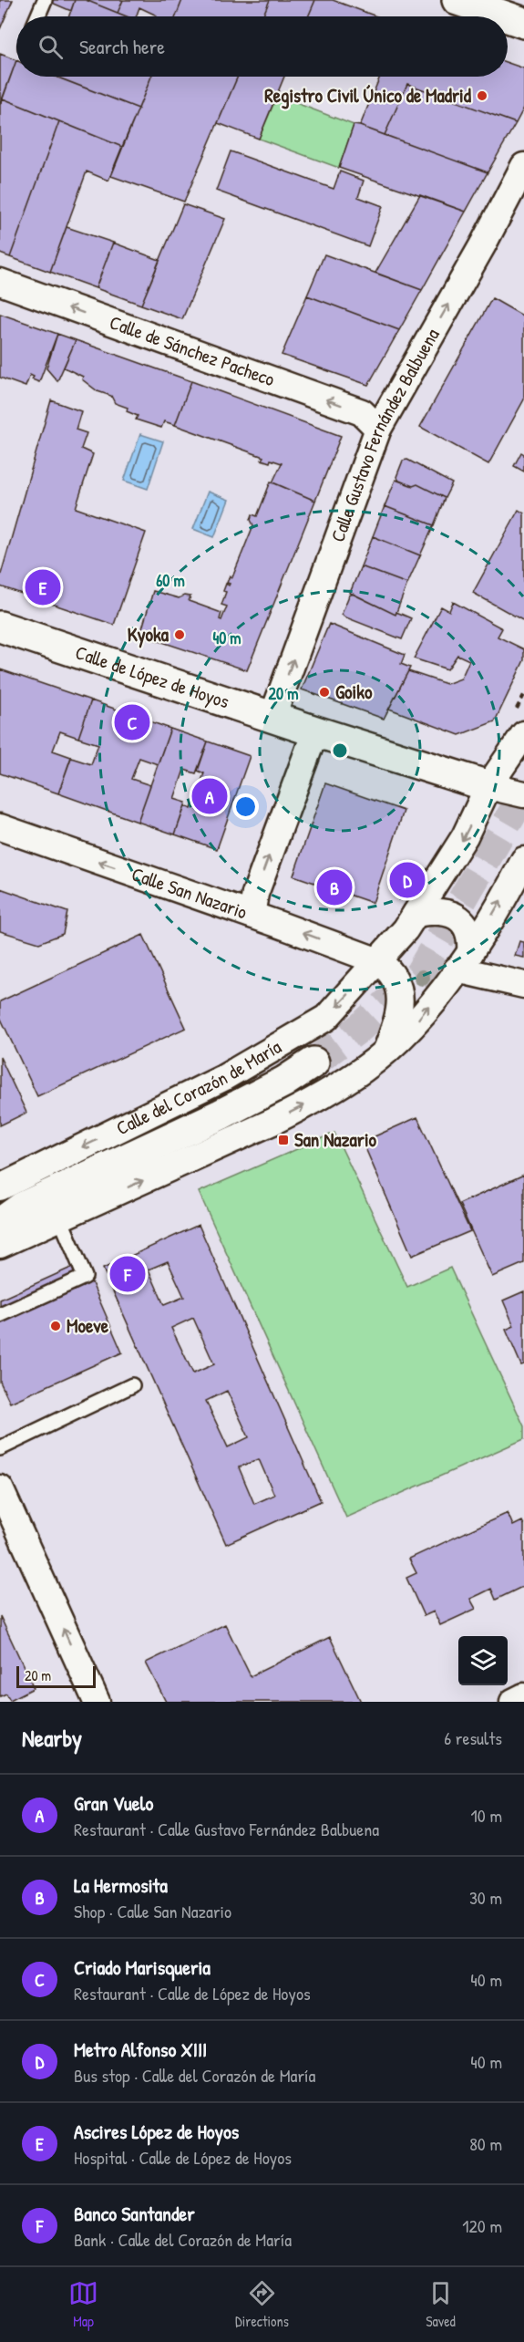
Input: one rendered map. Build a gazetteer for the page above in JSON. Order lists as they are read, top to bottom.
{
  "streets": {
    "street": [
      "Calle de Sánchez Pacheco",
      "Calle Gustavo Fernández Balbuena",
      "Calle de López de Hoyos",
      "Calle San Nazario",
      "Calle del Corazón de María"
    ]
  },
  "crossings": [
    ["Calle de Sánchez Pacheco", "Calle Gustavo Fernández Balbuena"],
    ["Calle Gustavo Fernández Balbuena", "Calle de López de Hoyos"],
    ["Calle de López de Hoyos", "Calle del Corazón de María"],
    ["Calle San Nazario", "Calle del Corazón de María"]
  ],
  "one_way": ["Calle de Sánchez Pacheco", "Calle Gustavo Fernández Balbuena", "Calle San Nazario"],
  "places": {
    "other": [
      "Registro Civil Único de Madrid",
      "Kyoka",
      "Goiko",
      "Moeve"
    ],
    "transit": ["San Nazario"]
  },
  "scale_bar": "20 m",
  "page": {
    "search": "Search here",
    "pins": [
      "E",
      "C",
      "A",
      "D",
      "B",
      "F"
    ],
    "scale": "20 m",
    "heading": ["Nearby", "6 results"],
    "list": [
      {
        "mark": "A",
        "name": "Gran Vuelo",
        "note": "Restaurant · Calle Gustavo Fernández Balbuena",
        "value": "10 m"
      },
      {
        "mark": "B",
        "name": "La Hermosita",
        "note": "Shop · Calle San Nazario",
        "value": "30 m"
      },
      {
        "mark": "C",
        "name": "Criado Marisqueria",
        "note": "Restaurant · Calle de López de Hoyos",
        "value": "40 m"
      },
      {
        "mark": "D",
        "name": "Metro Alfonso XIII",
        "note": "Bus stop · Calle del Corazón de María",
        "value": "40 m"
      },
      {
        "mark": "E",
        "name": "Ascires López de Hoyos",
        "note": "Hospital · Calle de López de Hoyos",
        "value": "80 m"
      },
      {
        "mark": "F",
        "name": "Banco Santander",
        "note": "Bank · Calle del Corazón de María",
        "value": "120 m"
      }
    ],
    "nav": ["Map", "Directions", "Saved"]
  },
  "rings": ["60 m", "40 m", "20 m"]
}
